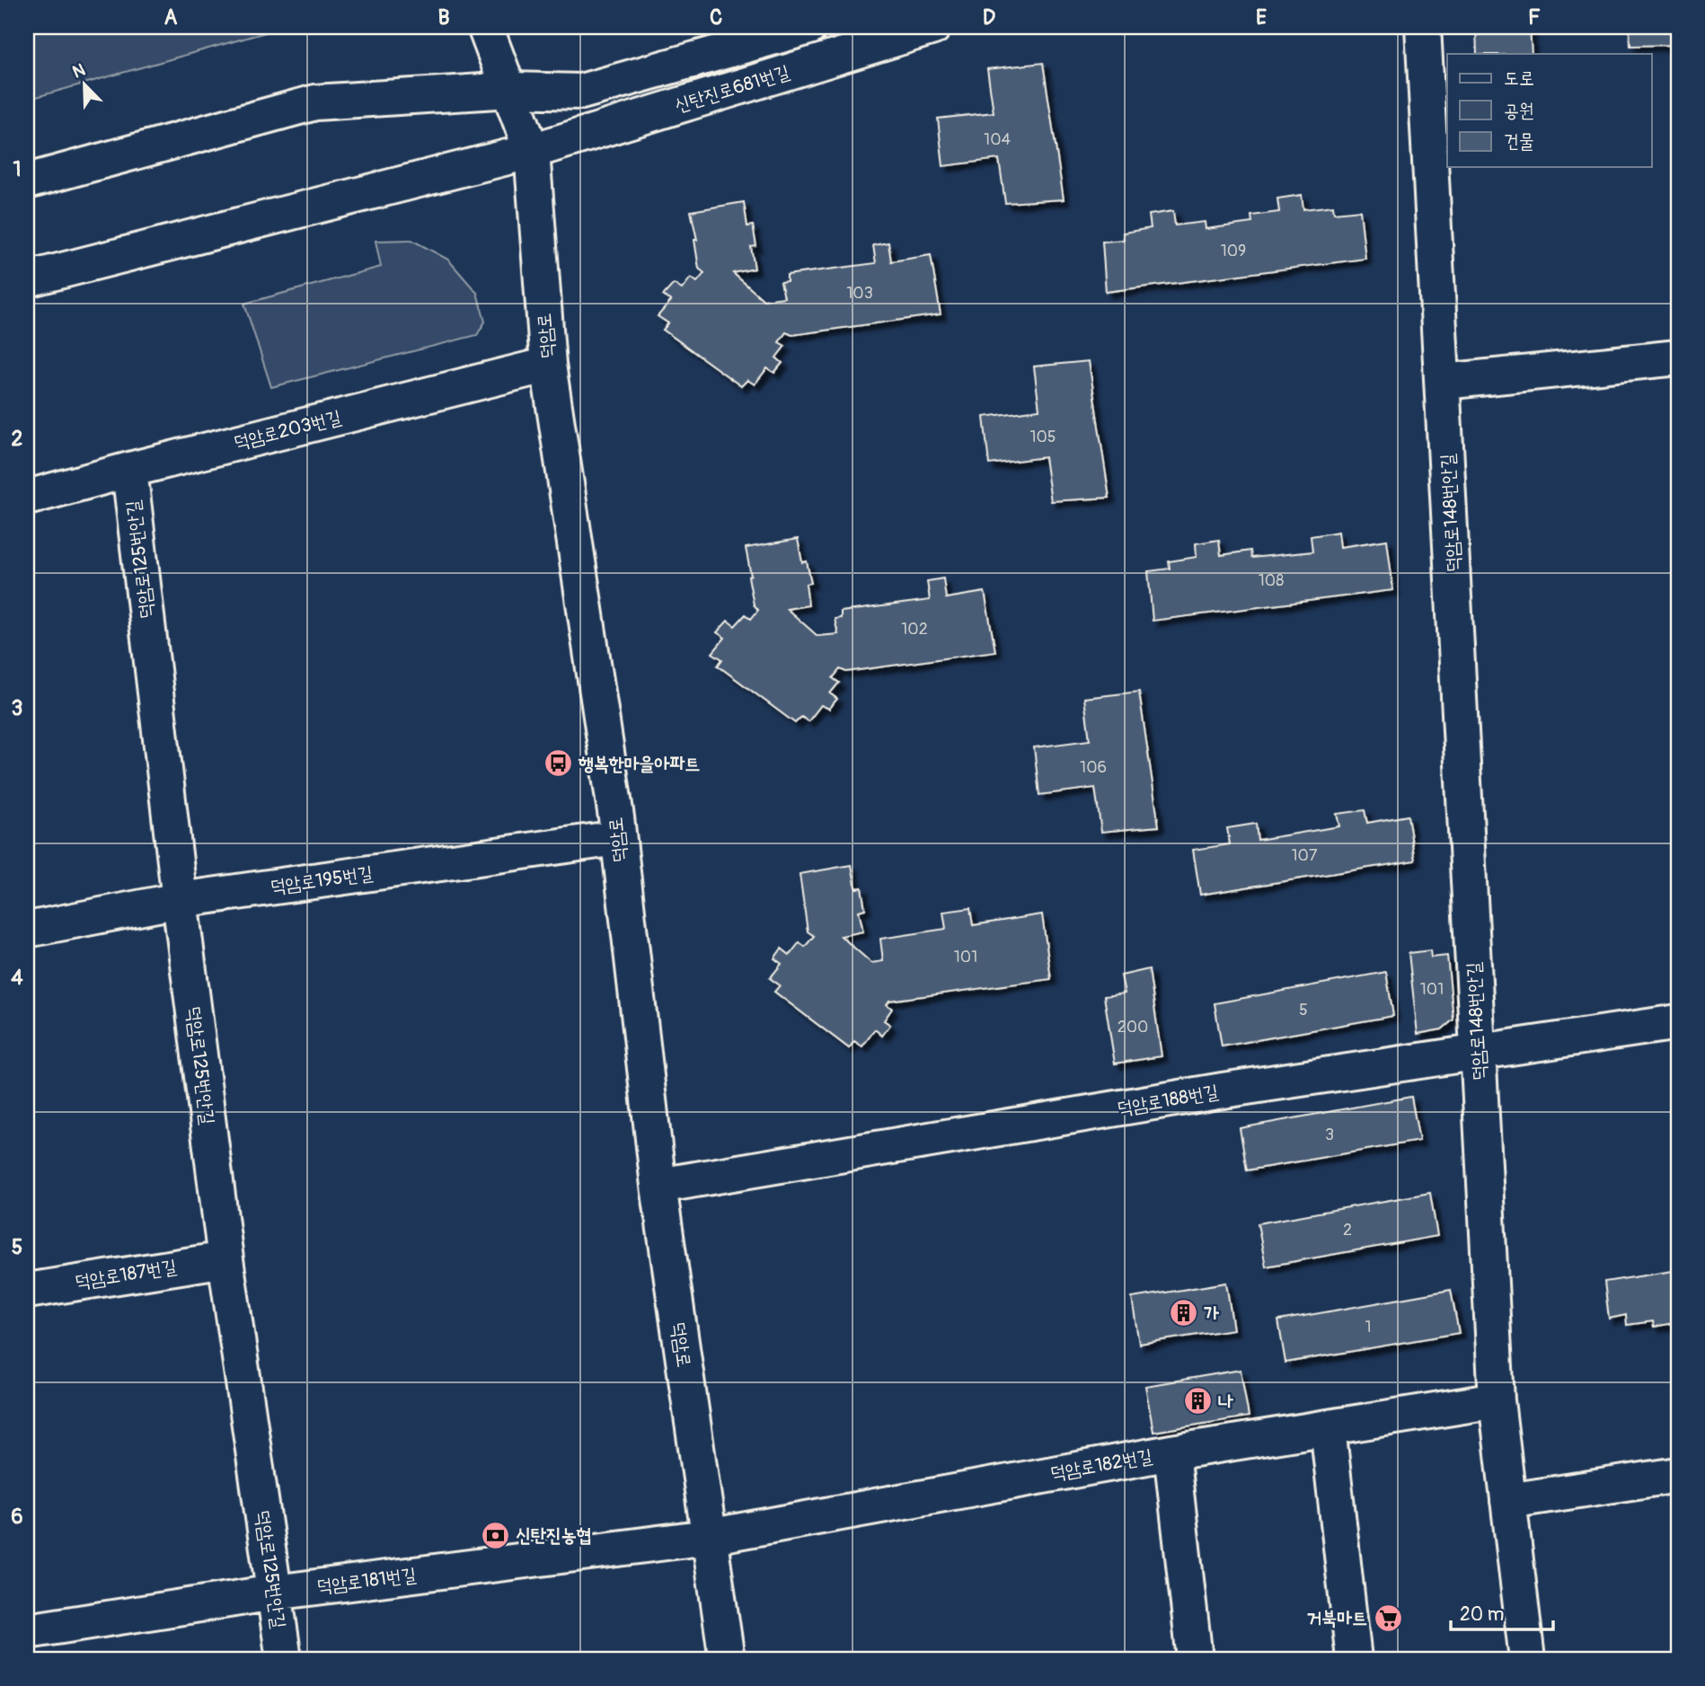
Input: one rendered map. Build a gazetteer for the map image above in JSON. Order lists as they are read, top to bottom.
{
  "streets": {
    "main road": [
      "신탄진로681번길",
      "덕암로",
      "덕암로203번길",
      "덕암로148번안길",
      "덕암로125번안길",
      "덕암로195번길",
      "덕암로188번길",
      "덕암로187번길",
      "덕암로182번길",
      "덕암로181번길"
    ]
  },
  "crossings": [
    ["신탄진로681번길", "덕암로"],
    ["덕암로", "덕암로203번길"],
    ["덕암로", "덕암로195번길"],
    ["덕암로", "덕암로188번길"],
    ["덕암로", "덕암로182번길"],
    ["덕암로", "덕암로181번길"],
    ["덕암로203번길", "덕암로125번안길"],
    ["덕암로148번안길", "덕암로188번길"],
    ["덕암로148번안길", "덕암로182번길"],
    ["덕암로125번안길", "덕암로195번길"],
    ["덕암로125번안길", "덕암로187번길"],
    ["덕암로125번안길", "덕암로181번길"],
    ["덕암로182번길", "덕암로181번길"]
  ],
  "places": {
    "bus stop": ["행복한마을아파트"],
    "building": ["가", "나"],
    "bank": ["신탄진농협"],
    "supermarket": ["거북마트"]
  },
  "house_numbers": [
    "104",
    "109",
    "103",
    "105",
    "108",
    "102",
    "106",
    "107",
    "101",
    "101",
    "5",
    "200",
    "3",
    "2",
    "1"
  ],
  "legend": ["도로", "공원", "건물"],
  "scale_bar": "20 m",
  "north": "top left",
  "grid": {
    "columns": [
      "A",
      "B",
      "C",
      "D",
      "E",
      "F"
    ],
    "rows": [
      "1",
      "2",
      "3",
      "4",
      "5",
      "6"
    ]
  }
}
